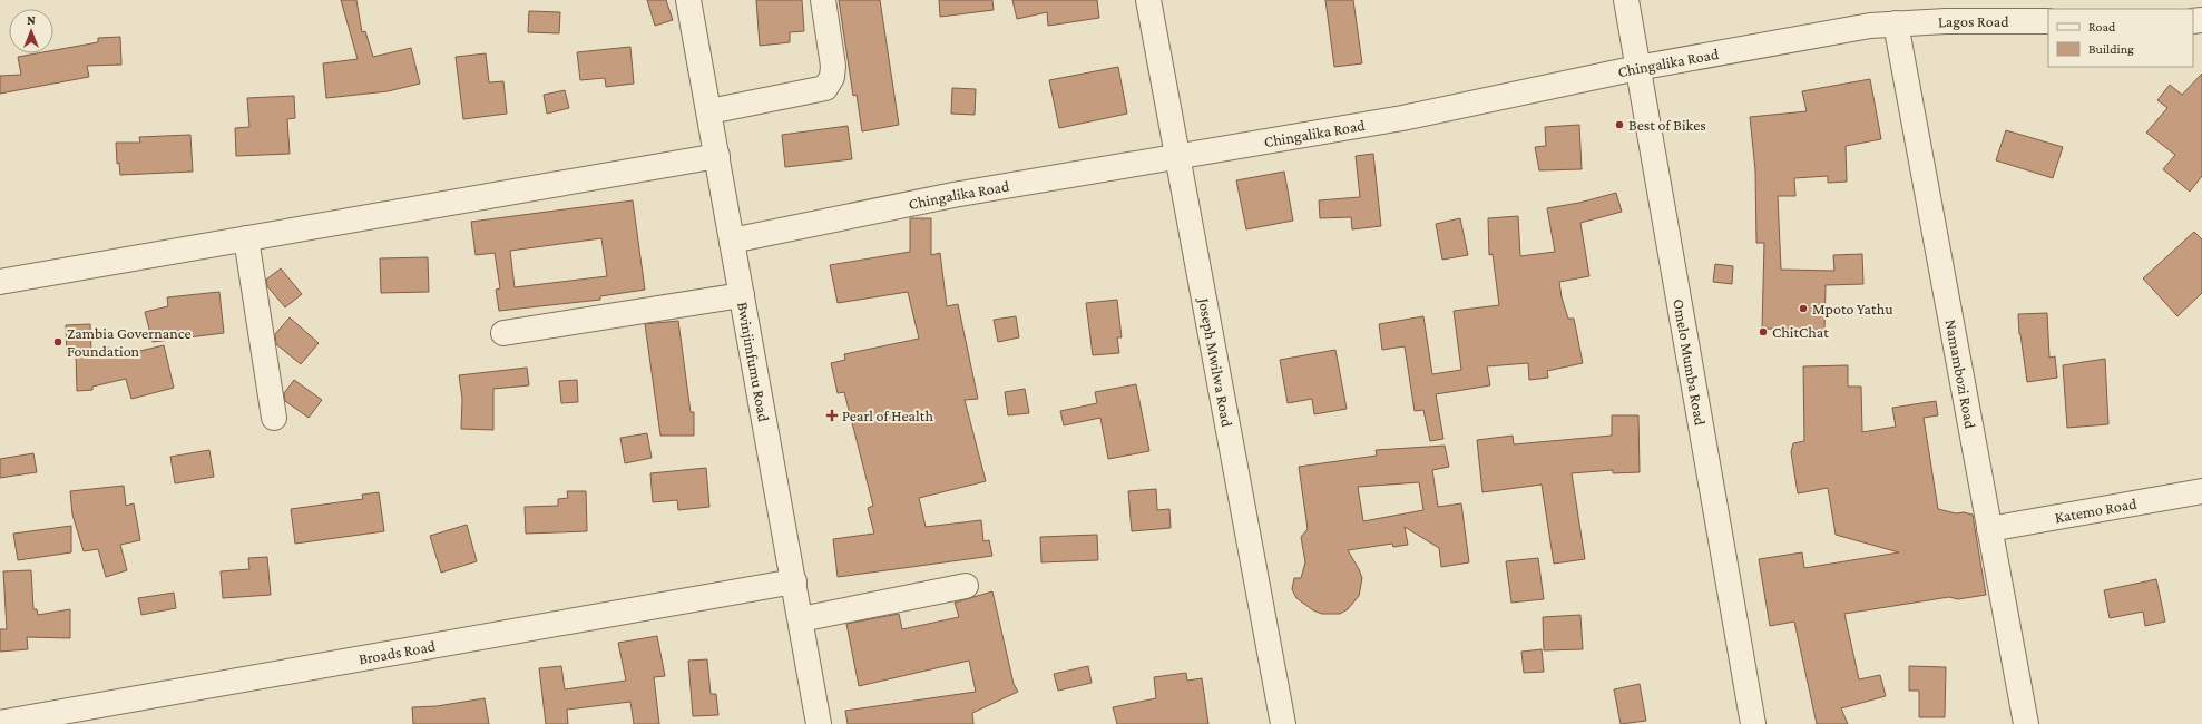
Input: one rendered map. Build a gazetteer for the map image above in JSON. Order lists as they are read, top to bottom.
{
  "streets": {
    "street": [
      "Lagos Road",
      "Chingalika Road",
      "Bwinjimfumu Road",
      "Joseph Mwilwa Road",
      "Omelo Mumba Road",
      "Namambozi Road",
      "Katemo Road",
      "Broads Road"
    ]
  },
  "crossings": [
    ["Lagos Road", "Chingalika Road"],
    ["Lagos Road", "Namambozi Road"],
    ["Chingalika Road", "Bwinjimfumu Road"],
    ["Chingalika Road", "Joseph Mwilwa Road"],
    ["Chingalika Road", "Omelo Mumba Road"],
    ["Chingalika Road", "Namambozi Road"],
    ["Bwinjimfumu Road", "Broads Road"],
    ["Namambozi Road", "Katemo Road"]
  ],
  "places": {
    "other": [
      "Best of Bikes",
      "Mpoto Yathu",
      "ChitChat",
      "Zambia Governance Foundation"
    ],
    "health": ["Pearl of Health"]
  },
  "legend": ["Road", "Building"],
  "north": "top"
}
